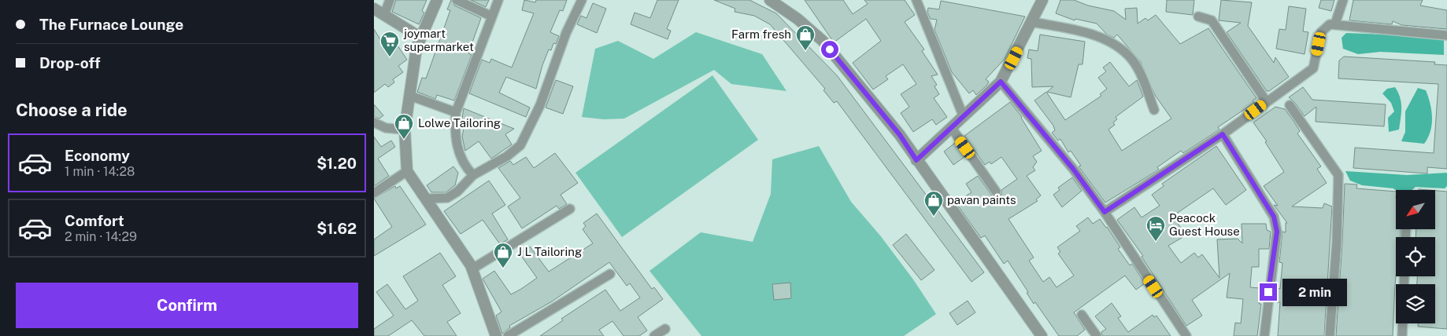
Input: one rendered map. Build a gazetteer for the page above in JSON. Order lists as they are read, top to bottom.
{
  "places": {
    "shop": [
      "Farm fresh",
      "Lolwe Tailoring",
      "pavan paints",
      "J L Tailoring"
    ],
    "supermarket": ["joymart supermarket"],
    "hotel": ["Peacock Guest House"]
  },
  "north": "bottom left",
  "page": {
    "banner": ["The Furnace Lounge", "Drop-off"],
    "heading": "Choose a ride",
    "list": [
      {
        "name": "Economy",
        "note": "1 min · 14:28",
        "value": "$1.20"
      },
      {
        "name": "Comfort",
        "note": "2 min · 14:29",
        "value": "$1.62"
      }
    ],
    "buttons": "Confirm",
    "bubble": "2 min"
  }
}
